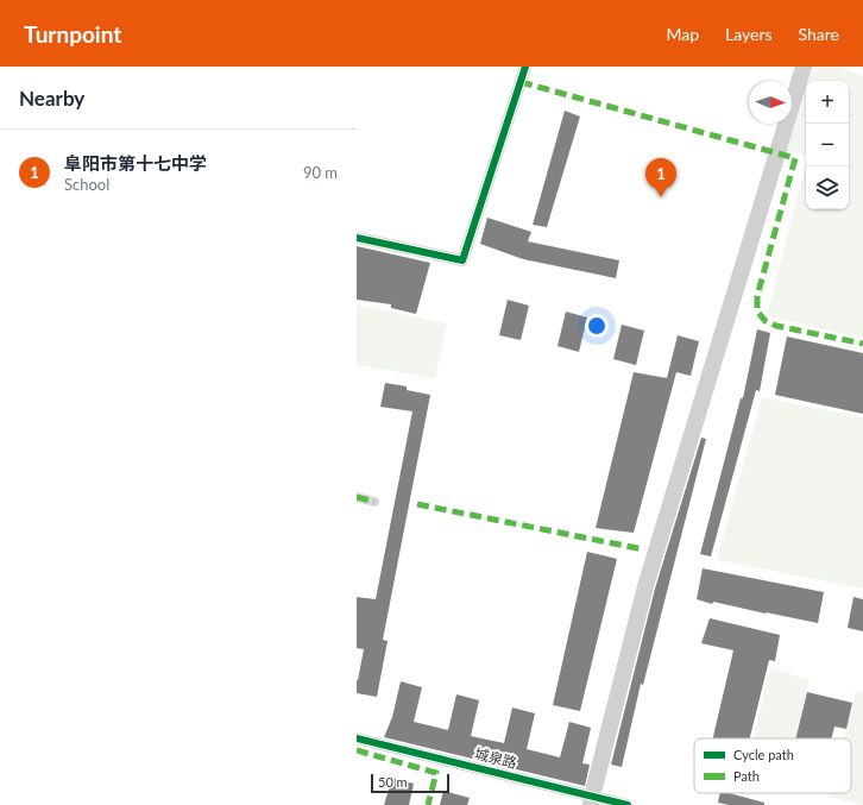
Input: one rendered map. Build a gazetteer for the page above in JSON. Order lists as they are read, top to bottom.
{
  "streets": {
    "street": ["城泉路"]
  },
  "legend": ["Cycle path", "Path"],
  "scale_bar": "50 m",
  "north": "right",
  "page": {
    "header": "Turnpoint",
    "nav": ["Map", "Layers", "Share"],
    "heading": "Nearby",
    "map_buttons": ["+", "−"],
    "list": [
      {
        "mark": "1",
        "name": "阜阳市第十七中学",
        "note": "School",
        "value": "90 m"
      }
    ],
    "pins": "1",
    "scale": "50 m"
  }
}
